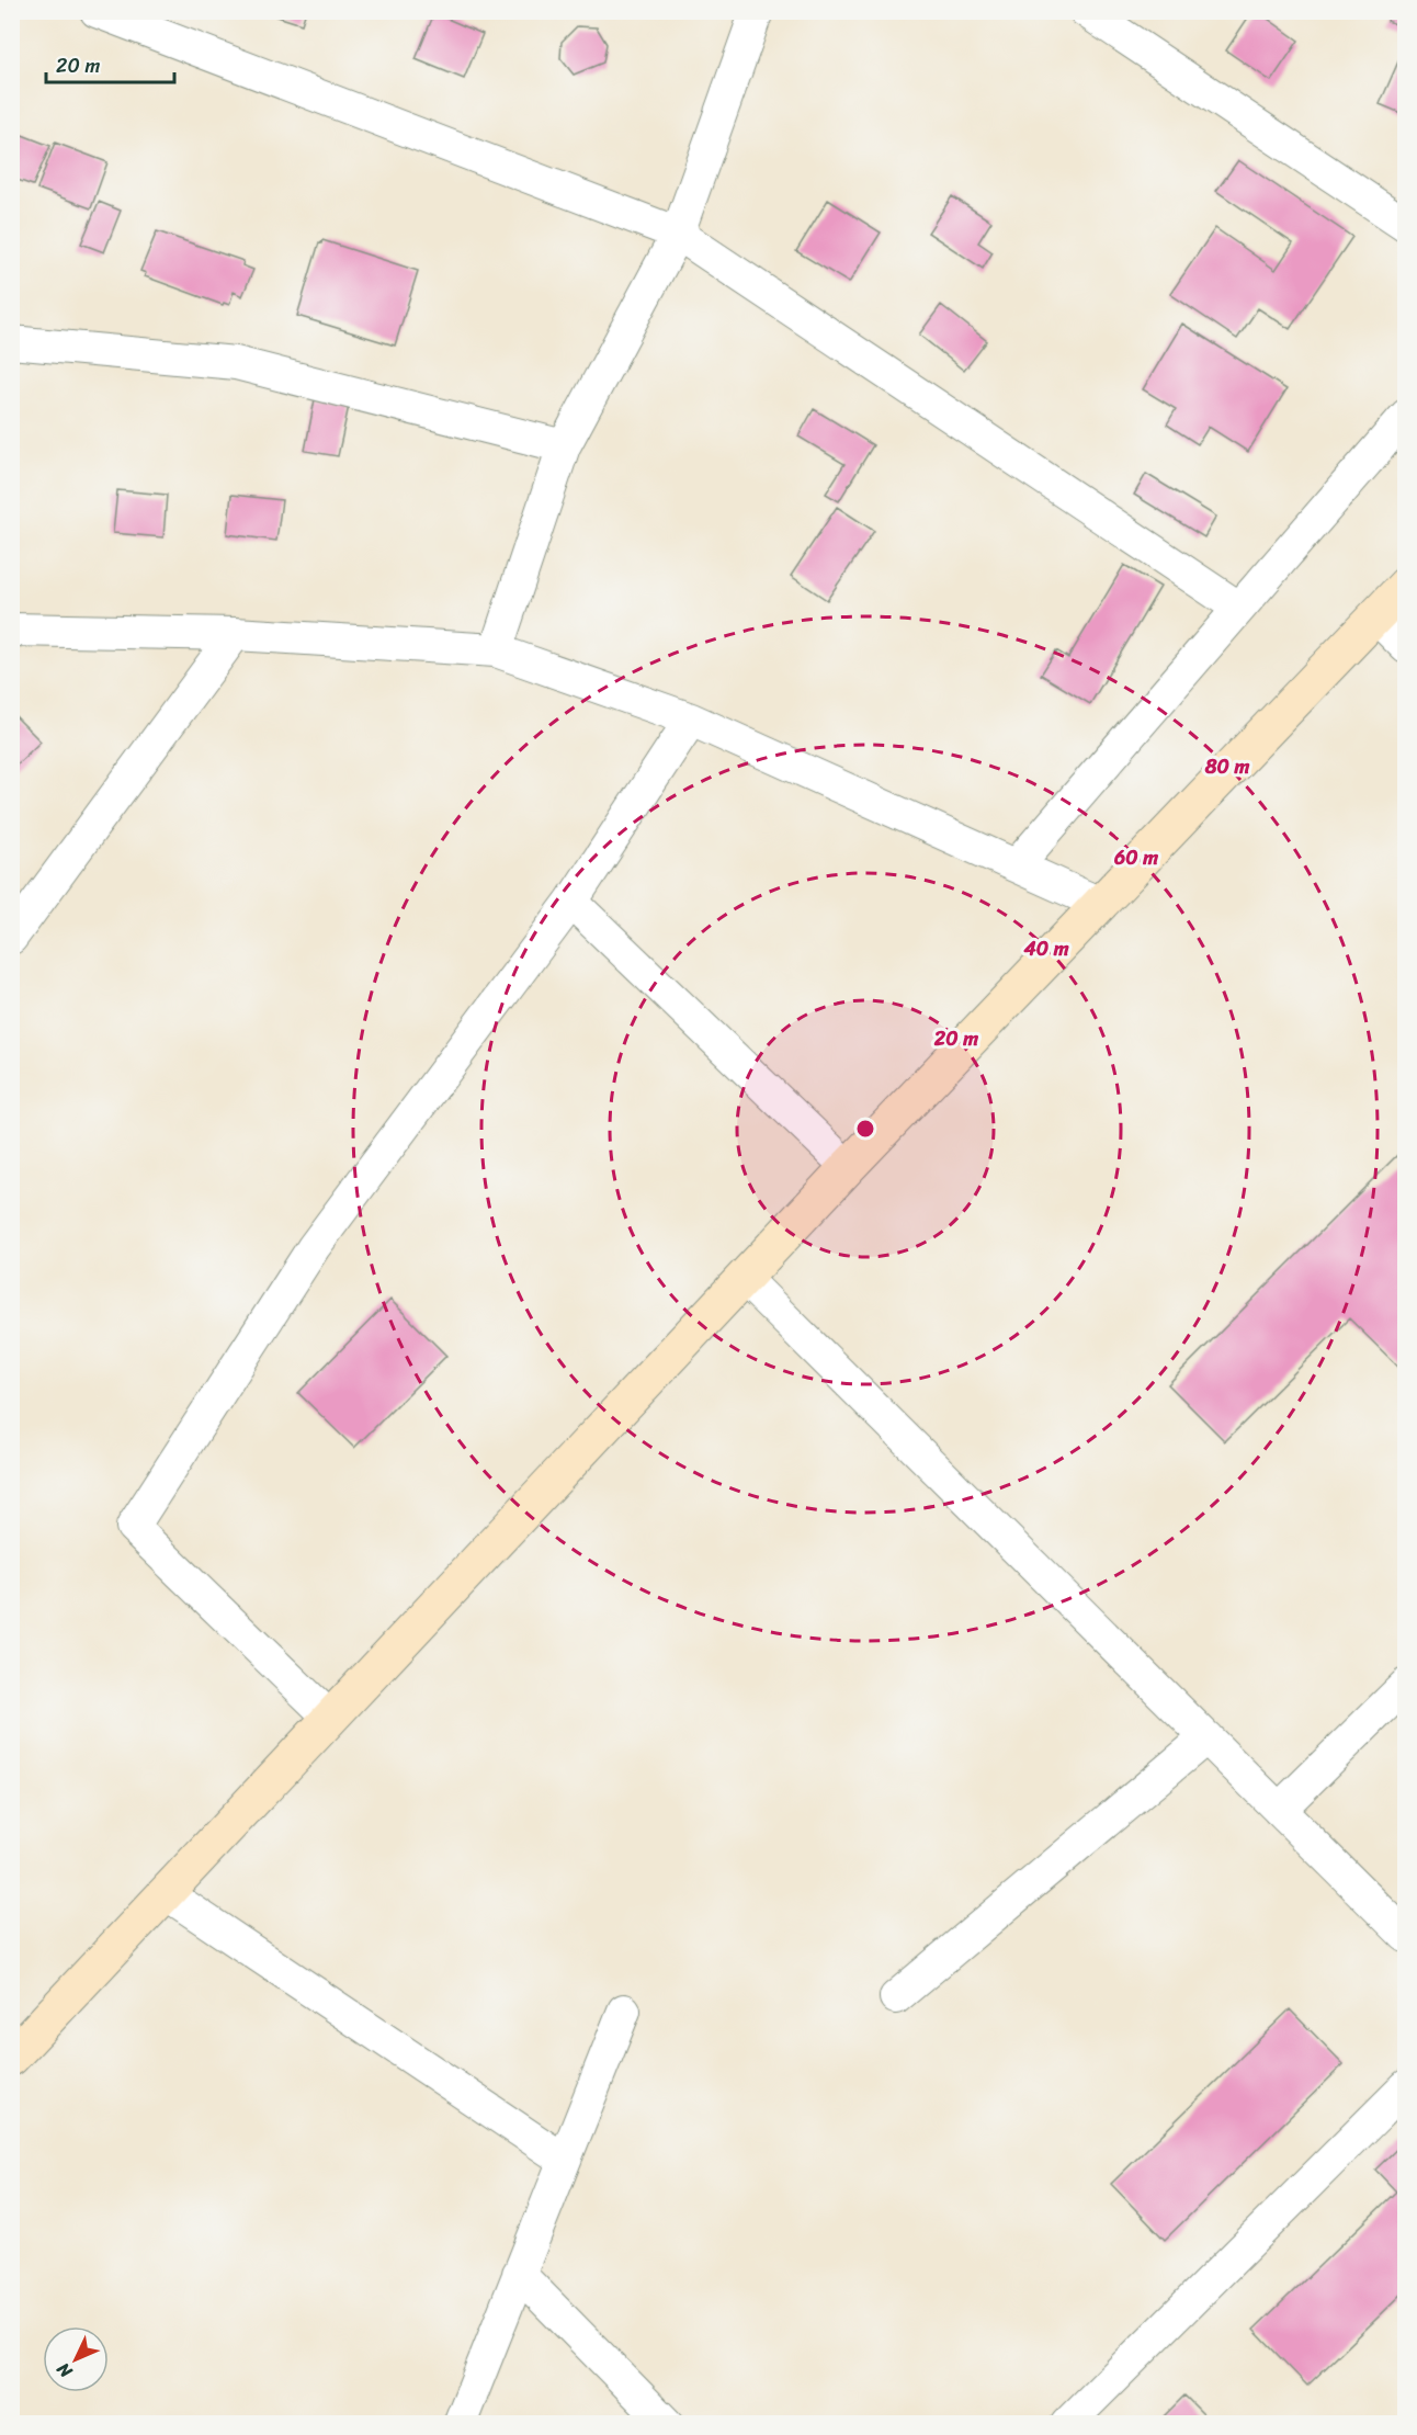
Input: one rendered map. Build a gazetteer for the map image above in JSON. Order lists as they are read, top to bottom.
{
  "scale_bar": "20 m",
  "north": "bottom left",
  "rings": [
    "80 m",
    "60 m",
    "40 m",
    "20 m"
  ]
}
